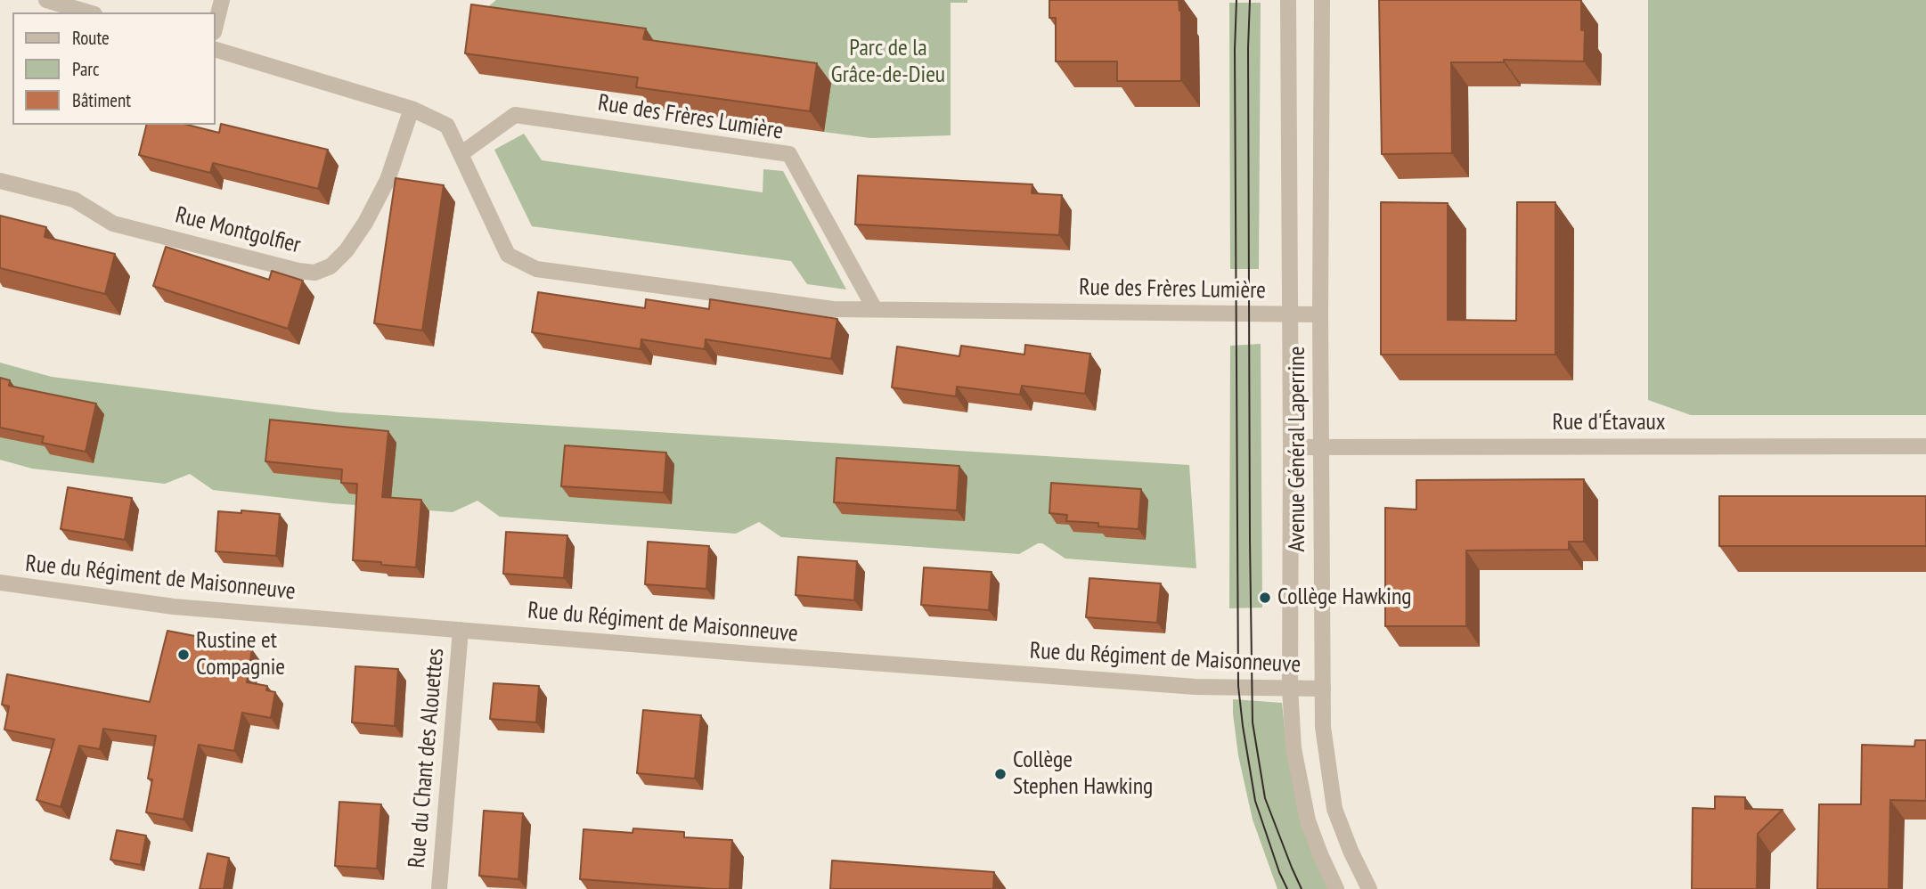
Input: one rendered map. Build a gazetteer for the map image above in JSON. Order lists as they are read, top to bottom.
{
  "streets": {
    "street": [
      "Rue des Frères Lumière",
      "Rue Montgolfier",
      "Rue d'Étavaux",
      "Avenue Général Laperrine",
      "Rue du Régiment de Maisonneuve",
      "Rue du Chant des Alouettes"
    ]
  },
  "crossings": [
    ["Rue des Frères Lumière", "Rue Montgolfier"],
    ["Rue des Frères Lumière", "Avenue Général Laperrine"],
    ["Rue d'Étavaux", "Avenue Général Laperrine"],
    ["Avenue Général Laperrine", "Rue du Régiment de Maisonneuve"],
    ["Rue du Régiment de Maisonneuve", "Rue du Chant des Alouettes"]
  ],
  "parks": ["Parc de la Grâce-de-Dieu"],
  "places": ["Collège Hawking", "Rustine et Compagnie", "Collège Stephen Hawking"],
  "legend": ["Route", "Parc", "Bâtiment"]
}
